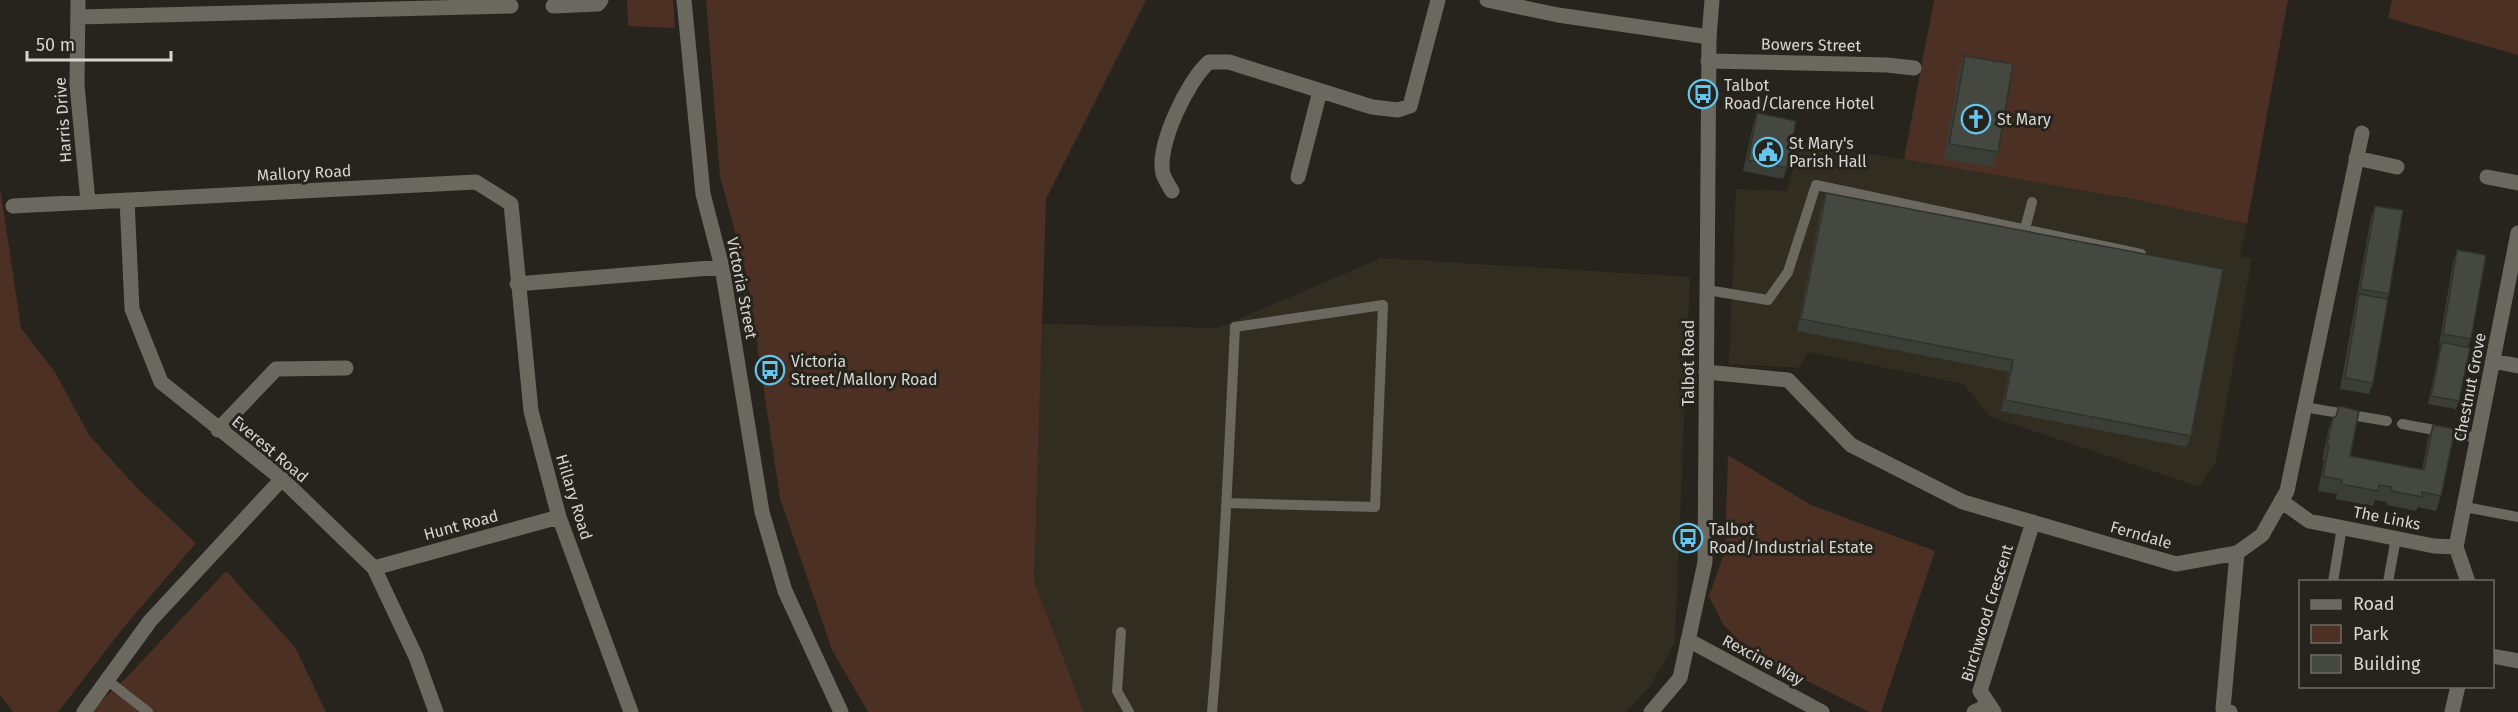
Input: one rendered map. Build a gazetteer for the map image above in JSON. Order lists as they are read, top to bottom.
{
  "streets": {
    "street": [
      "Bowers Street",
      "Harris Drive",
      "Mallory Road",
      "Victoria Street",
      "Talbot Road",
      "Chestnut Grove",
      "Everest Road",
      "Hillary Road",
      "The Links",
      "Hunt Road",
      "Ferndale",
      "Birchwood Crescent",
      "Rexcine Way"
    ]
  },
  "crossings": [
    ["Bowers Street", "Talbot Road"],
    ["Harris Drive", "Mallory Road"],
    ["Mallory Road", "Everest Road"],
    ["Mallory Road", "Hillary Road"],
    ["Talbot Road", "Ferndale"],
    ["Talbot Road", "Rexcine Way"],
    ["Chestnut Grove", "The Links"],
    ["Everest Road", "Hunt Road"],
    ["Hillary Road", "Hunt Road"],
    ["The Links", "Ferndale"],
    ["Ferndale", "Birchwood Crescent"]
  ],
  "places": {
    "bus stop": ["Talbot Road/Clarence Hotel", "Victoria Street/Mallory Road", "Talbot Road/Industrial Estate"],
    "church": ["St Mary"],
    "public building": ["St Mary's Parish Hall"]
  },
  "legend": ["Road", "Park", "Building"],
  "scale_bar": "50 m"
}
